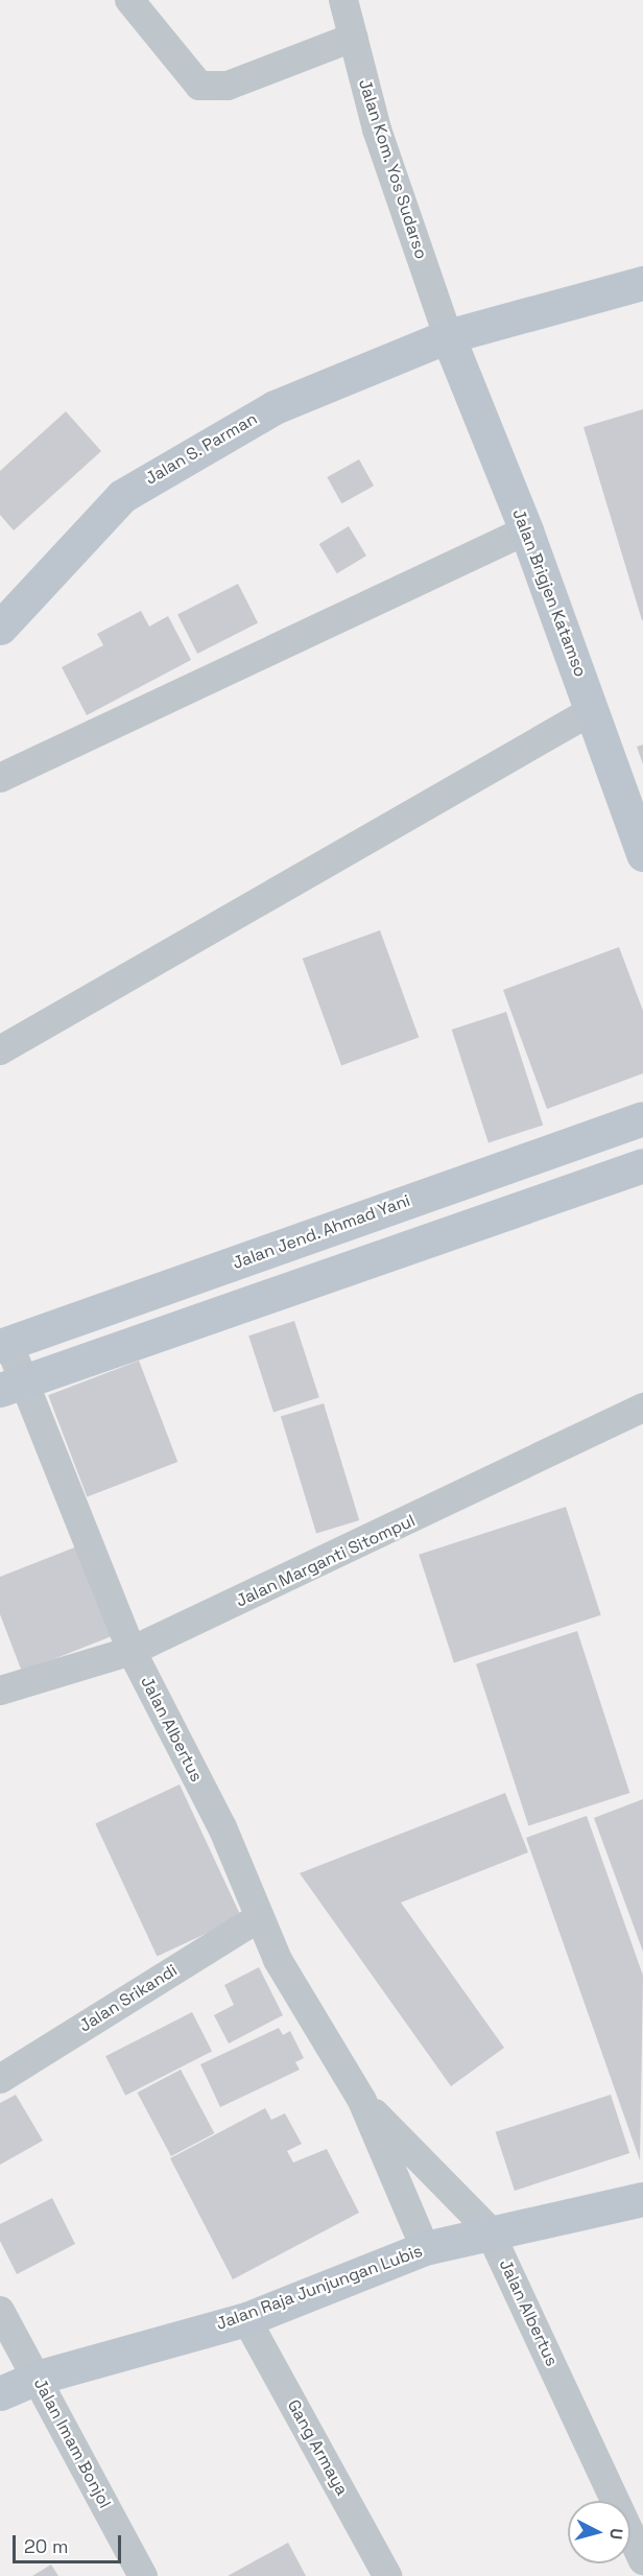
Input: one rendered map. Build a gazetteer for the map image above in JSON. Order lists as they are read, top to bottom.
{
  "streets": {
    "street": [
      "Jalan Kom. Yos Sudarso",
      "Jalan S. Parman",
      "Jalan Brigjen Katamso",
      "Jalan Jend. Ahmad Yani",
      "Jalan Marganti Sitompul",
      "Jalan Albertus",
      "Jalan Srikandi",
      "Jalan Raja Junjungan Lubis",
      "Jalan Imam Bonjol",
      "Gang Armaya"
    ]
  },
  "crossings": [
    ["Jalan Kom. Yos Sudarso", "Jalan S. Parman"],
    ["Jalan Kom. Yos Sudarso", "Jalan Brigjen Katamso"],
    ["Jalan S. Parman", "Jalan Brigjen Katamso"],
    ["Jalan Jend. Ahmad Yani", "Jalan Albertus"],
    ["Jalan Marganti Sitompul", "Jalan Albertus"],
    ["Jalan Albertus", "Jalan Srikandi"],
    ["Jalan Albertus", "Jalan Raja Junjungan Lubis"],
    ["Jalan Raja Junjungan Lubis", "Jalan Imam Bonjol"],
    ["Jalan Raja Junjungan Lubis", "Gang Armaya"]
  ],
  "scale_bar": "20 m",
  "north": "right"
}
